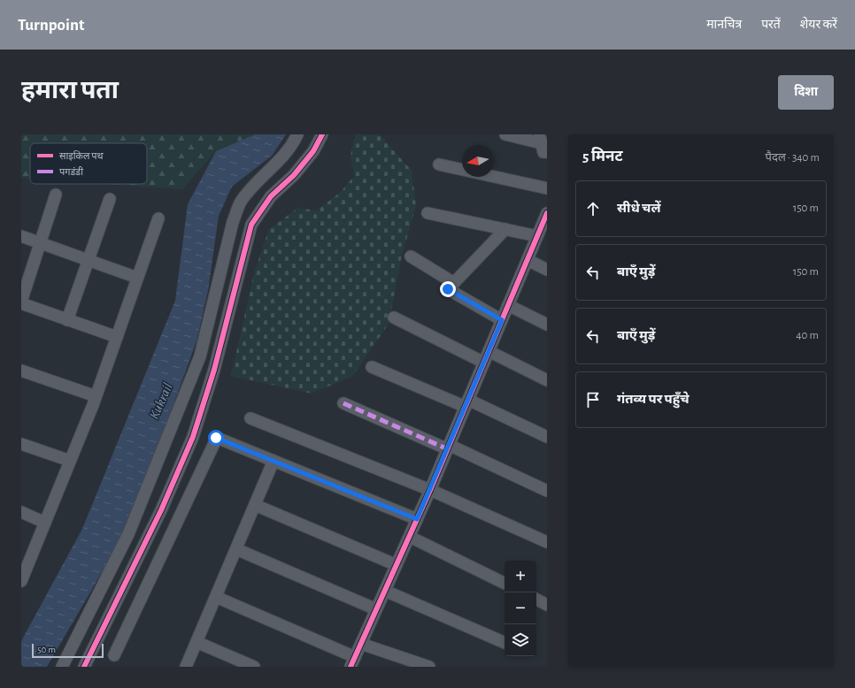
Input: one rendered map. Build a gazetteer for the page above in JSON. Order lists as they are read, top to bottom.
{
  "water": ["Kukrail"],
  "legend": ["साइकिल पथ", "पगडंडी"],
  "scale_bar": "50 m",
  "north": "left",
  "page": {
    "header": "Turnpoint",
    "nav": ["मानचित्र", "परतें", "शेयर करें"],
    "buttons": "दिशा",
    "title": "हमारा पता",
    "heading": ["5 मिनट", "पैदल · 340 m"],
    "list": [
      ["सीधे चलें", "150 m"],
      ["बाएँ मुड़ें", "150 m"],
      ["बाएँ मुड़ें", "40 m"],
      "गंतव्य पर पहुँचे"
    ],
    "map_buttons": ["+", "−"],
    "scale": "50 m"
  }
}
